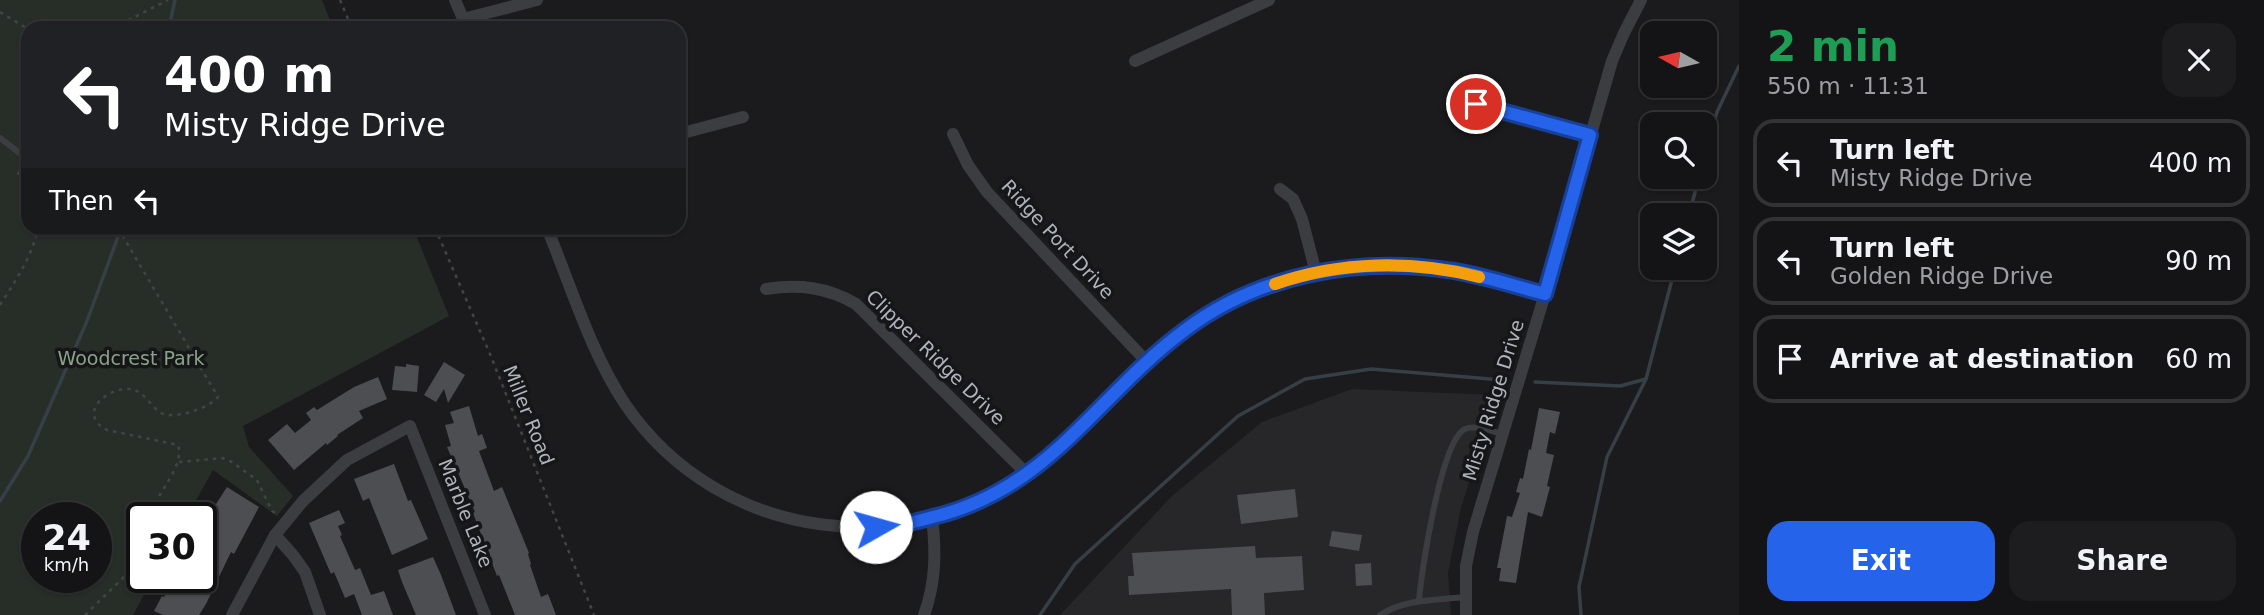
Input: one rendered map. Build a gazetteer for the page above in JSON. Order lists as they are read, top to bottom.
{
  "streets": {
    "street": [
      "Ridge Port Drive",
      "Clipper Ridge Drive",
      "Misty Ridge Drive",
      "Marble Lake"
    ],
    "path": ["Miller Road"]
  },
  "parks": ["Woodcrest Park"],
  "north": "left",
  "page": {
    "heading": ["2 min", "550 m · 11:31"],
    "turn": ["400 m", "Misty Ridge Drive"],
    "list": [
      {
        "name": "Turn left",
        "note": "Misty Ridge Drive",
        "value": "400 m"
      },
      {
        "name": "Turn left",
        "note": "Golden Ridge Drive",
        "value": "90 m"
      },
      {
        "name": "Arrive at destination",
        "value": "60 m"
      }
    ],
    "then": "Then",
    "speed": "24 km/h",
    "limit": "30",
    "buttons": ["Exit", "Share"]
  }
}
